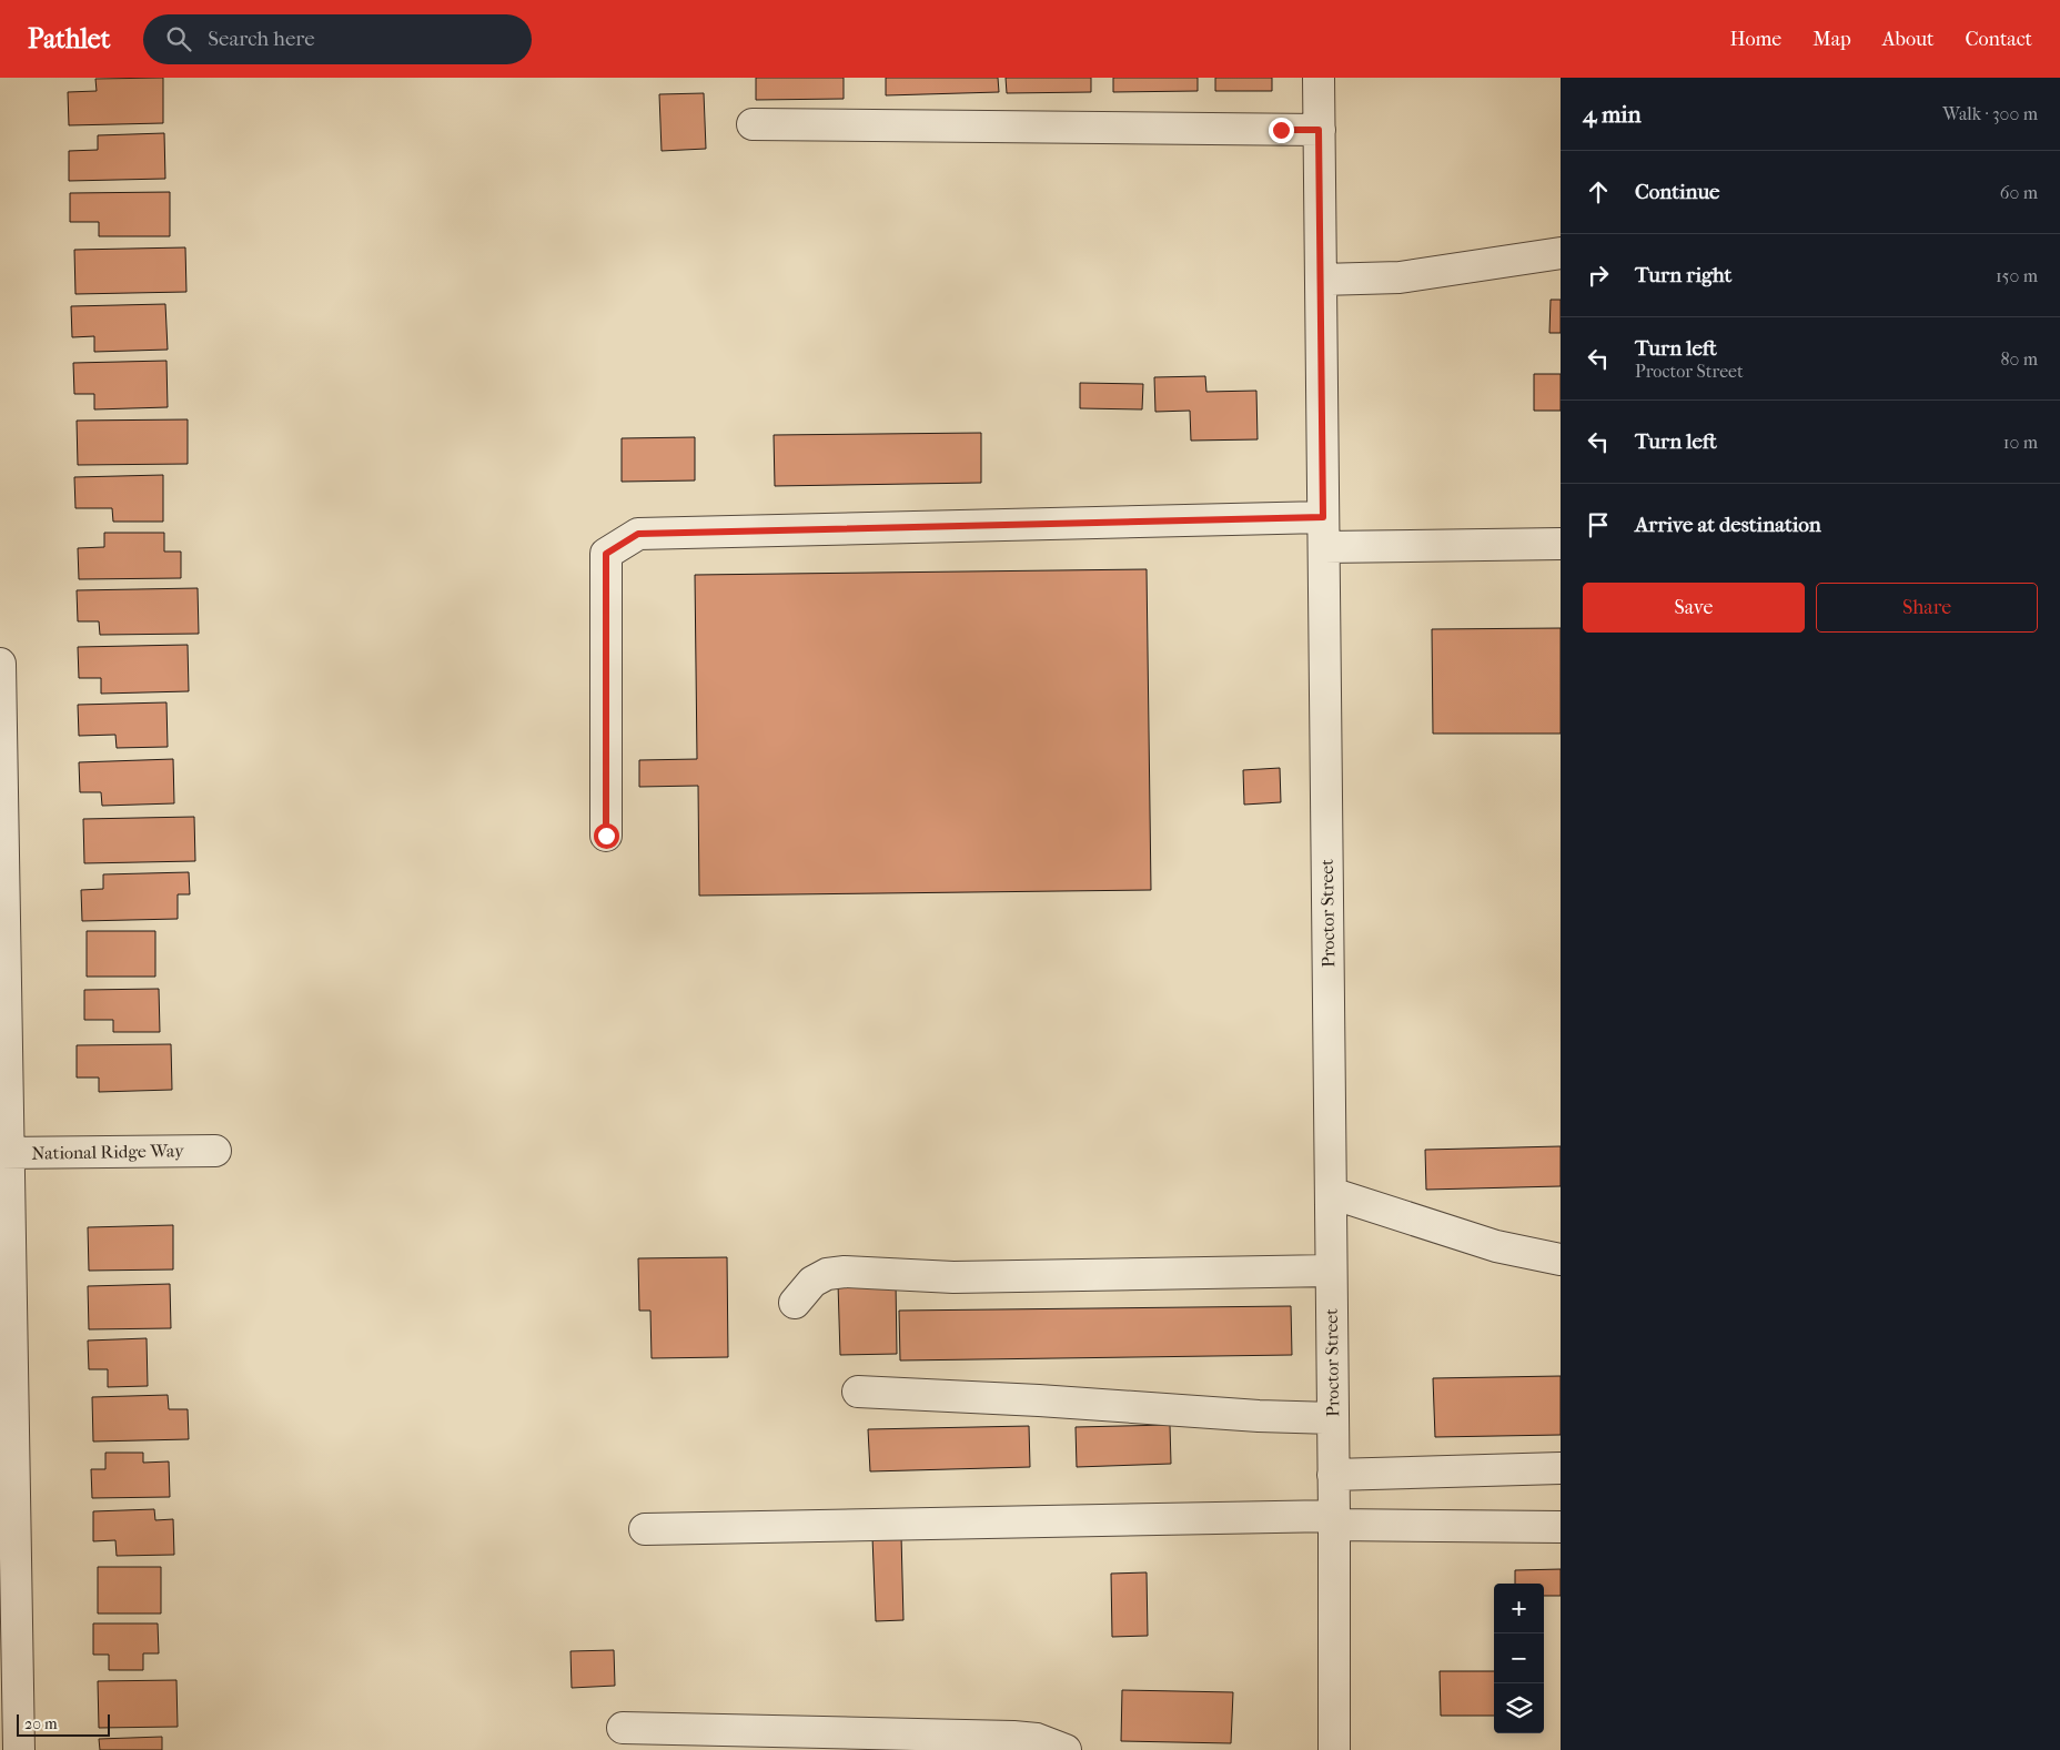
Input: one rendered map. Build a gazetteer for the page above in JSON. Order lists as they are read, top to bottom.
{
  "streets": {
    "street": ["Proctor Street", "National Ridge Way"]
  },
  "scale_bar": "20 m",
  "page": {
    "header": "Pathlet",
    "search": "Search here",
    "nav": [
      "Home",
      "Map",
      "About",
      "Contact"
    ],
    "heading": ["4 min", "Walk · 300 m"],
    "list": [
      ["Continue", "60 m"],
      ["Turn right", "150 m"],
      ["Turn left", "Proctor Street", "80 m"],
      ["Turn left", "10 m"],
      "Arrive at destination"
    ],
    "buttons": ["Save", "Share"],
    "map_buttons": ["+", "−"],
    "scale": "20 m"
  }
}
